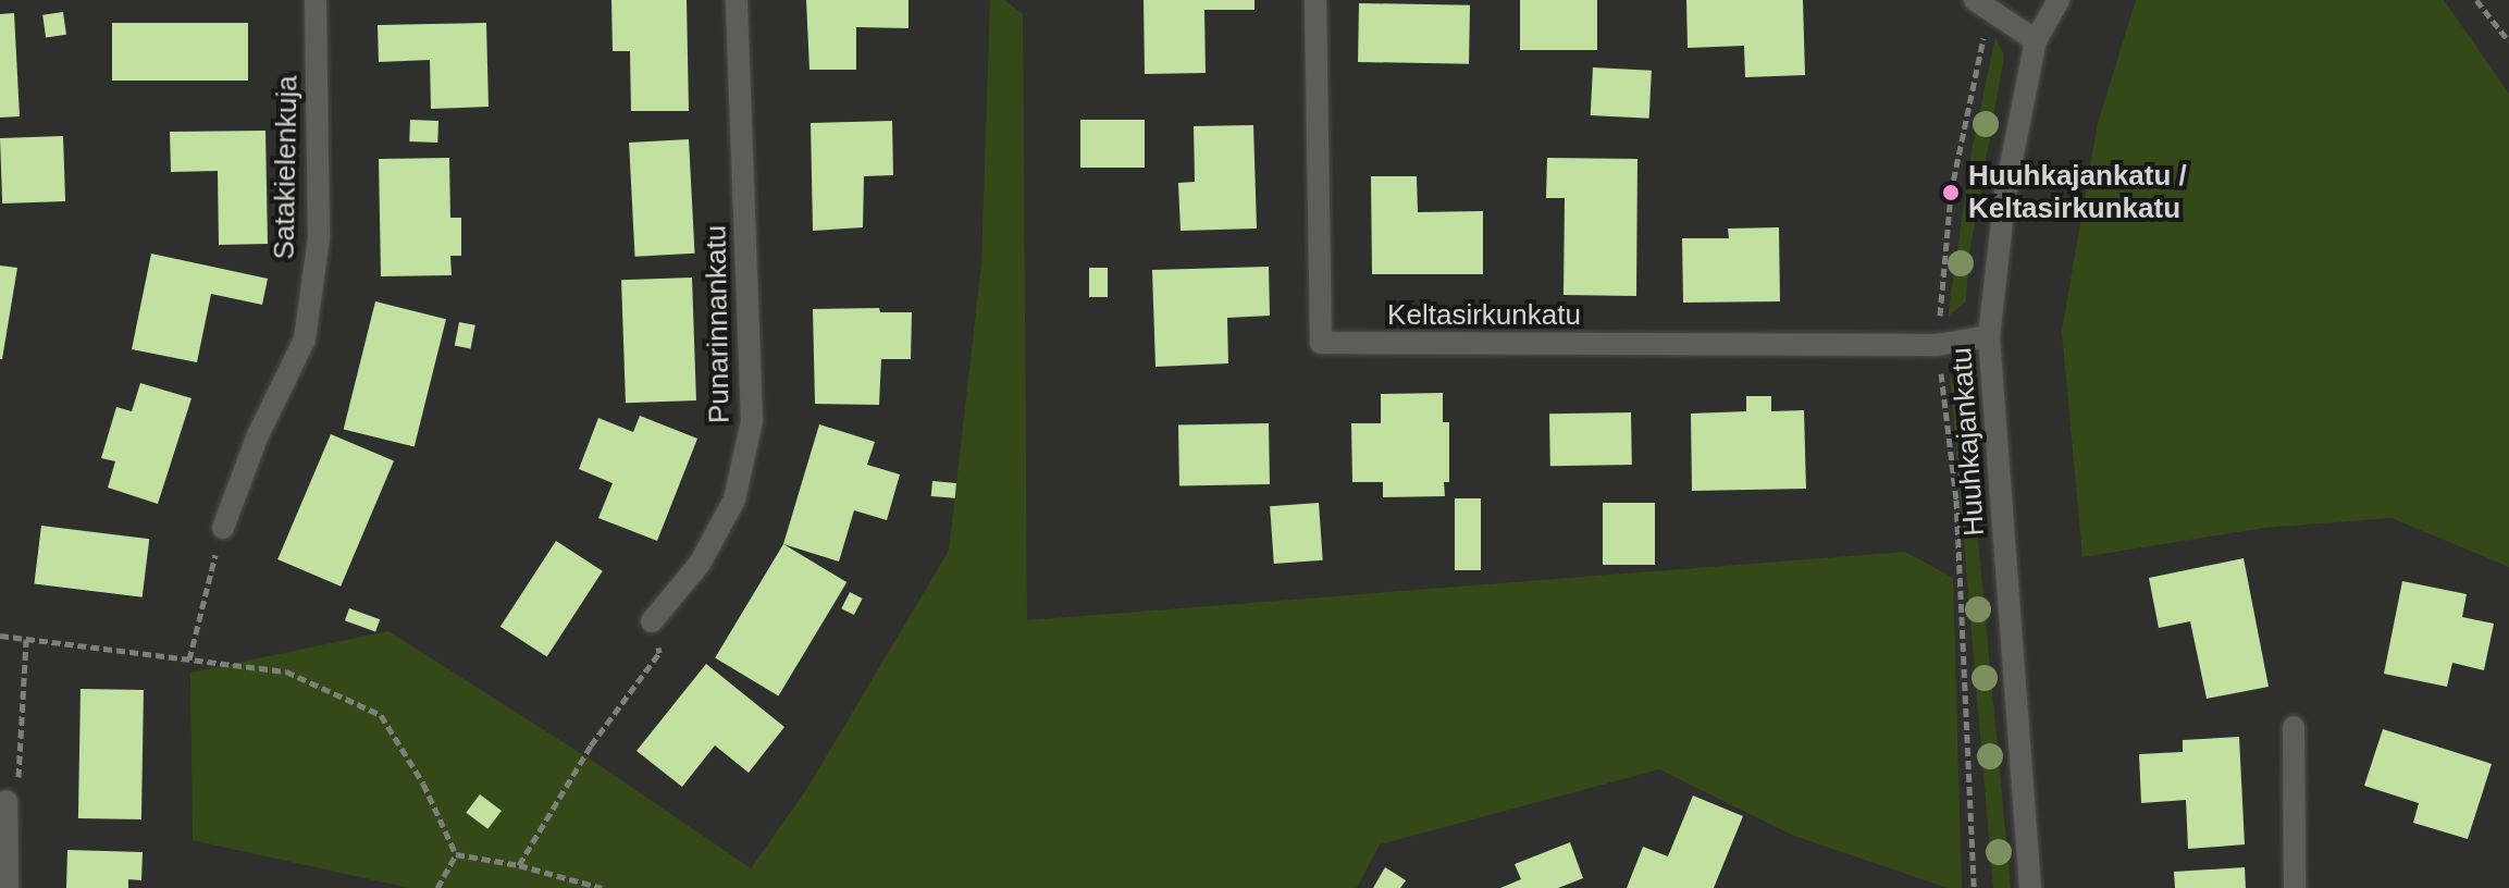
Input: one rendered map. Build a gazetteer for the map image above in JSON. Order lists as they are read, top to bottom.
{
  "streets": {
    "street": [
      "Satakielenkuja",
      "Keltasirkunkatu",
      "Punarinnankatu",
      "Huuhkajankatu"
    ]
  },
  "crossings": [
    ["Keltasirkunkatu", "Huuhkajankatu"]
  ],
  "places": ["Huuhkajankatu / Keltasirkunkatu"]
}
